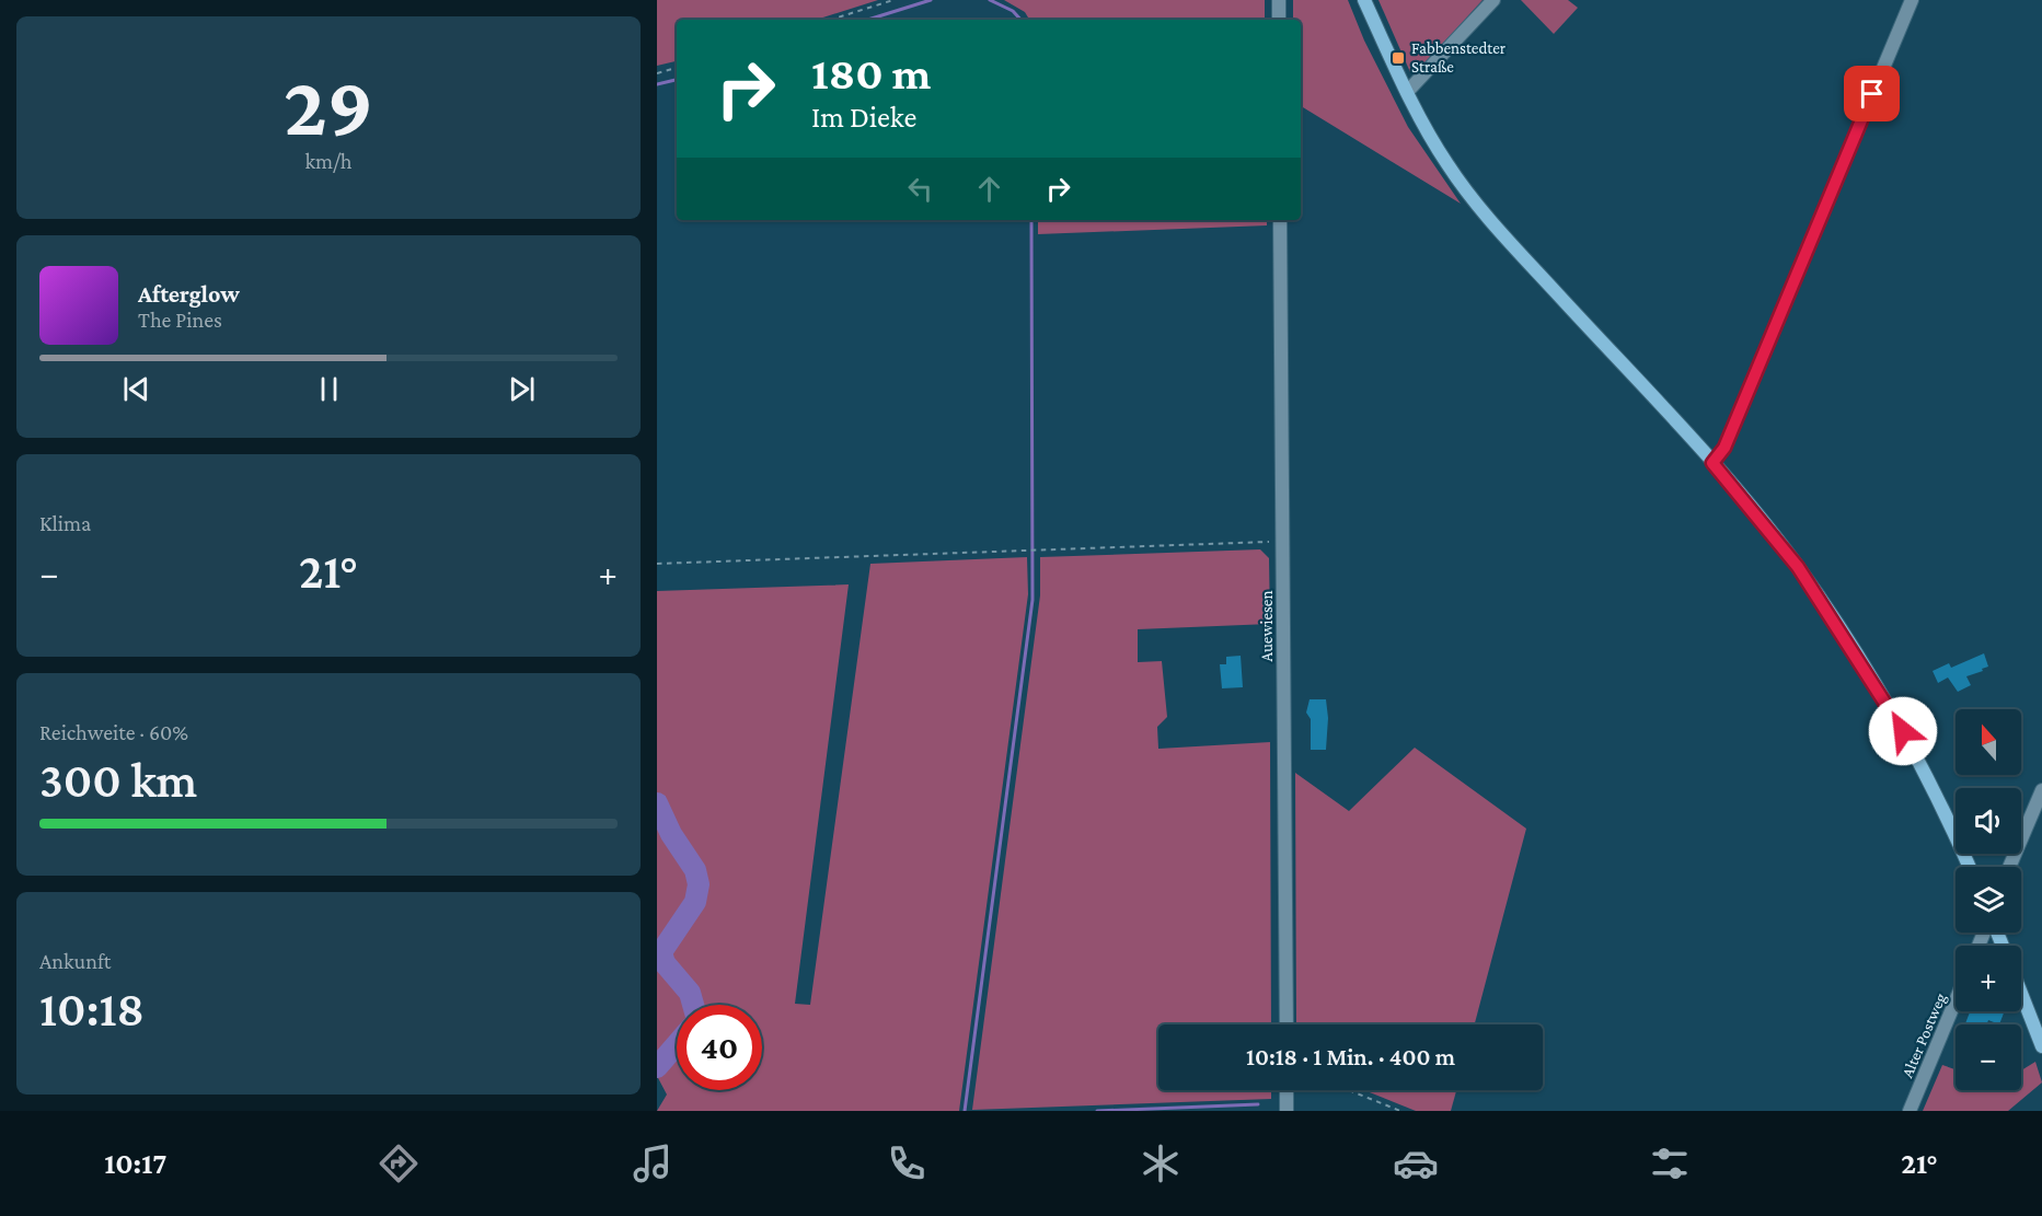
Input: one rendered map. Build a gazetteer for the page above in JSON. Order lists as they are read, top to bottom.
{
  "streets": {
    "street": ["Auewiesen", "Alter Postweg"]
  },
  "places": {
    "transit": ["Fabbenstedter Straße"]
  },
  "north": "top",
  "page": {
    "tile": [
      ["29", "km/h"],
      "Klima",
      ["Reichweite · 60%", "300 km"],
      ["Ankunft", "10:18"]
    ],
    "turn": ["180 m", "Im Dieke"],
    "song": ["Afterglow", "The Pines"],
    "heat": ["−", "21°", "+"],
    "map_buttons": ["+", "−"],
    "limit": "40",
    "trip": "10:18 · 1 Min. · 400 m",
    "tabs": ["10:17", "21°"]
  }
}
